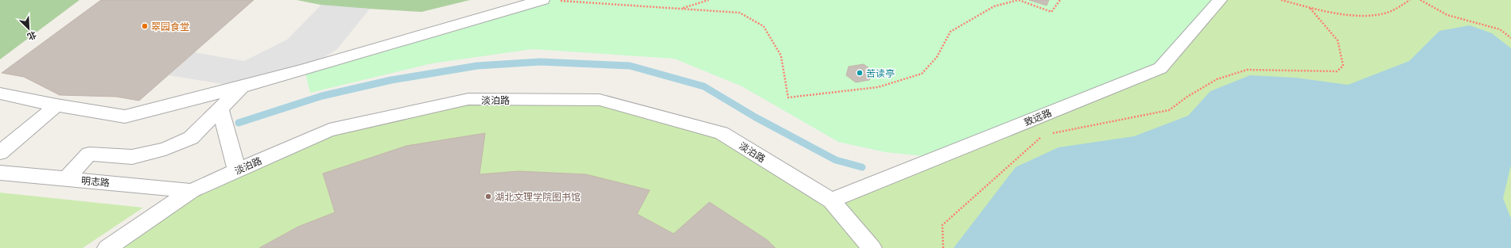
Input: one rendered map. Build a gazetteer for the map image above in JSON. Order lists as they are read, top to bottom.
{
  "streets": {
    "street": ["淡泊路", "致远路", "明志路"]
  },
  "crossings": [
    ["淡泊路", "致远路"],
    ["淡泊路", "明志路"]
  ],
  "places": ["翠园食堂", "苦读亭", "湖北文理学院图书馆"],
  "north": "bottom right"
}
